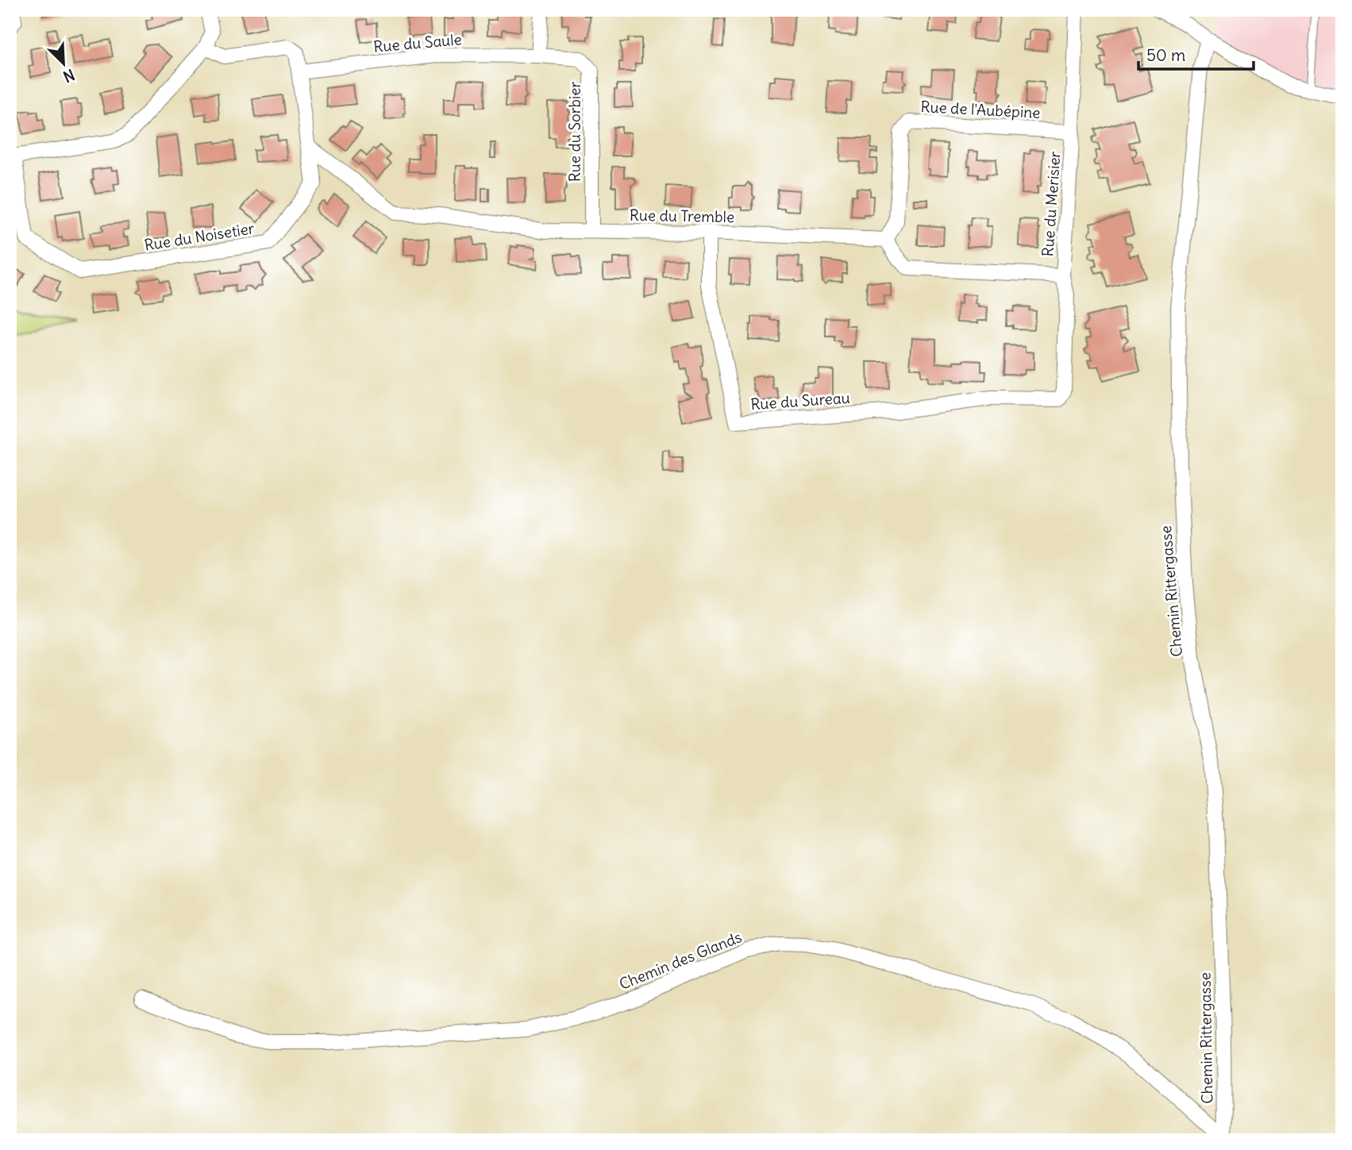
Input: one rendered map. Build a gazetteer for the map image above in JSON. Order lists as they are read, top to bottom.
{
  "streets": {
    "street": [
      "Rue du Saule",
      "Rue de l'Aubépine",
      "Rue du Sorbier",
      "Rue du Merisier",
      "Rue du Tremble",
      "Rue du Noisetier",
      "Rue du Sureau",
      "Chemin Rittergasse",
      "Chemin des Glands"
    ]
  },
  "crossings": [
    ["Rue du Saule", "Rue du Sorbier"],
    ["Rue du Saule", "Rue du Noisetier"],
    ["Rue de l'Aubépine", "Rue du Merisier"],
    ["Rue de l'Aubépine", "Rue du Tremble"],
    ["Rue du Sorbier", "Rue du Tremble"],
    ["Rue du Merisier", "Rue du Sureau"],
    ["Rue du Tremble", "Rue du Noisetier"],
    ["Rue du Tremble", "Rue du Sureau"],
    ["Chemin Rittergasse", "Chemin des Glands"]
  ],
  "scale_bar": "50 m",
  "north": "bottom right"
}
